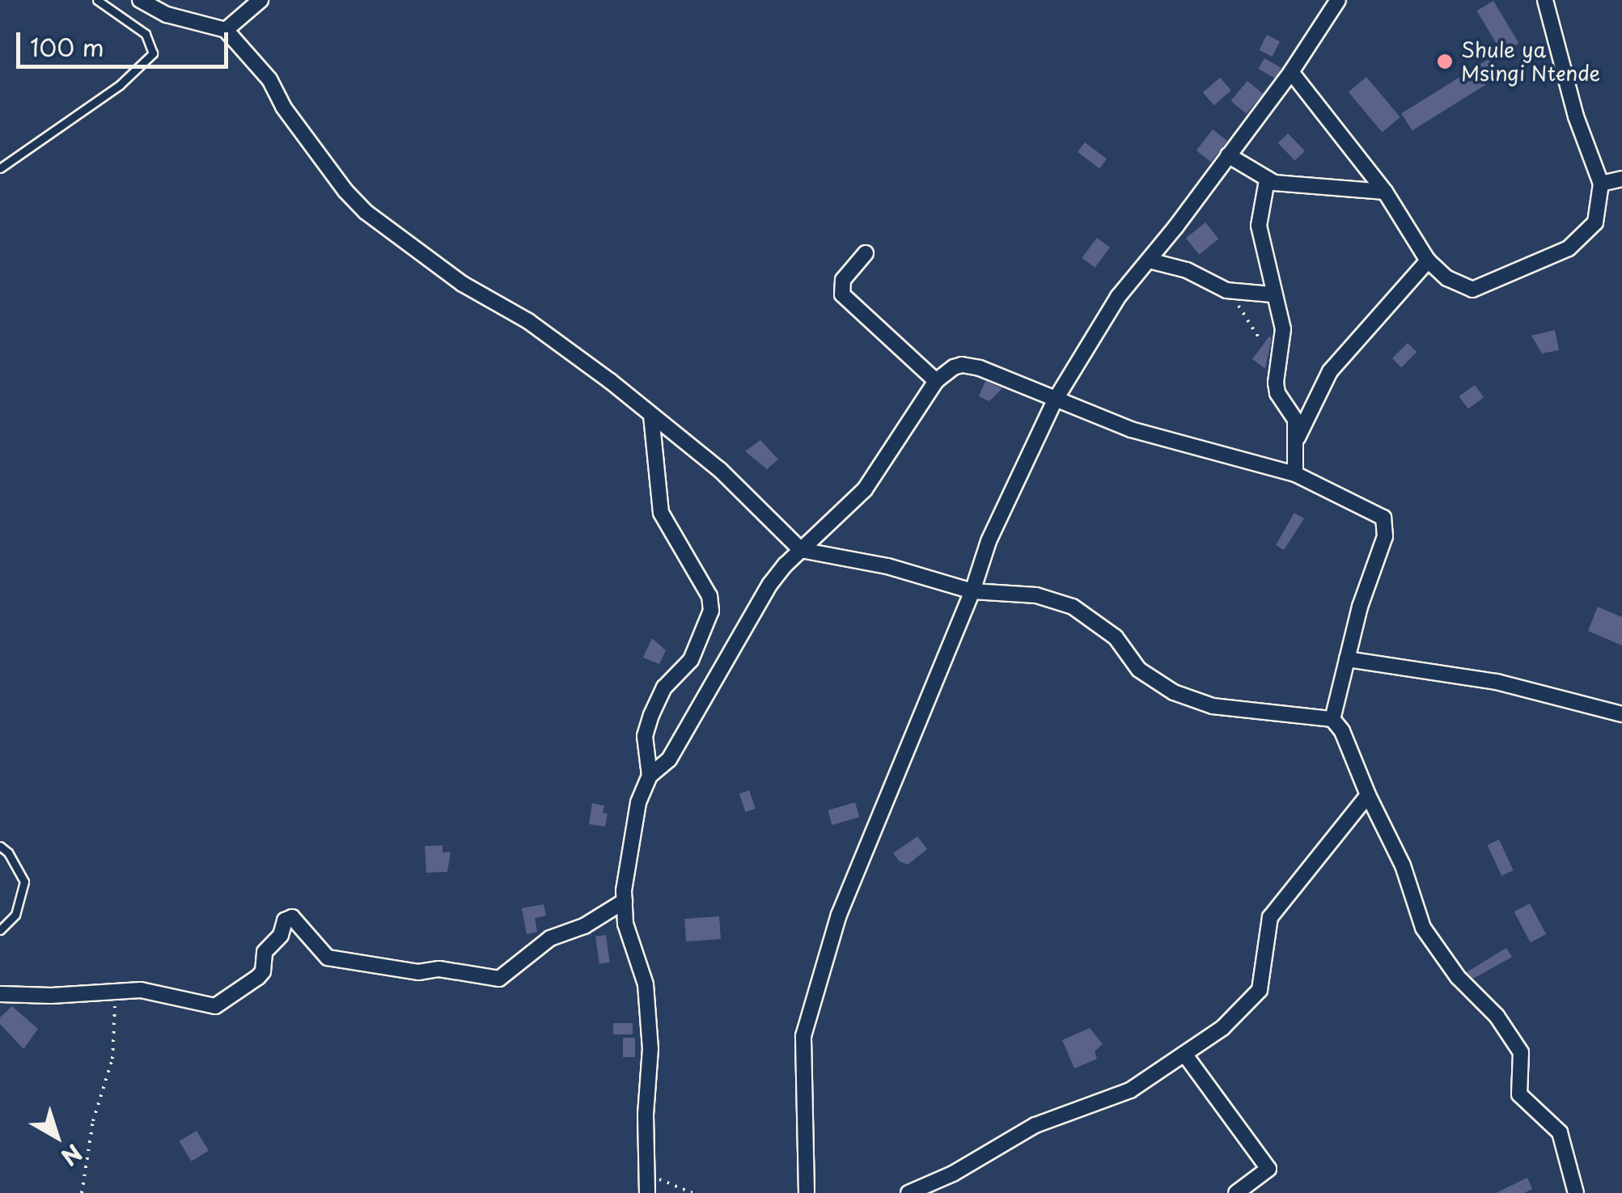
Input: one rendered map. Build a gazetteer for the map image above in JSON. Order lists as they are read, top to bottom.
{
  "places": ["Shule ya Msingi Ntende"],
  "scale_bar": "100 m",
  "north": "bottom right"
}
